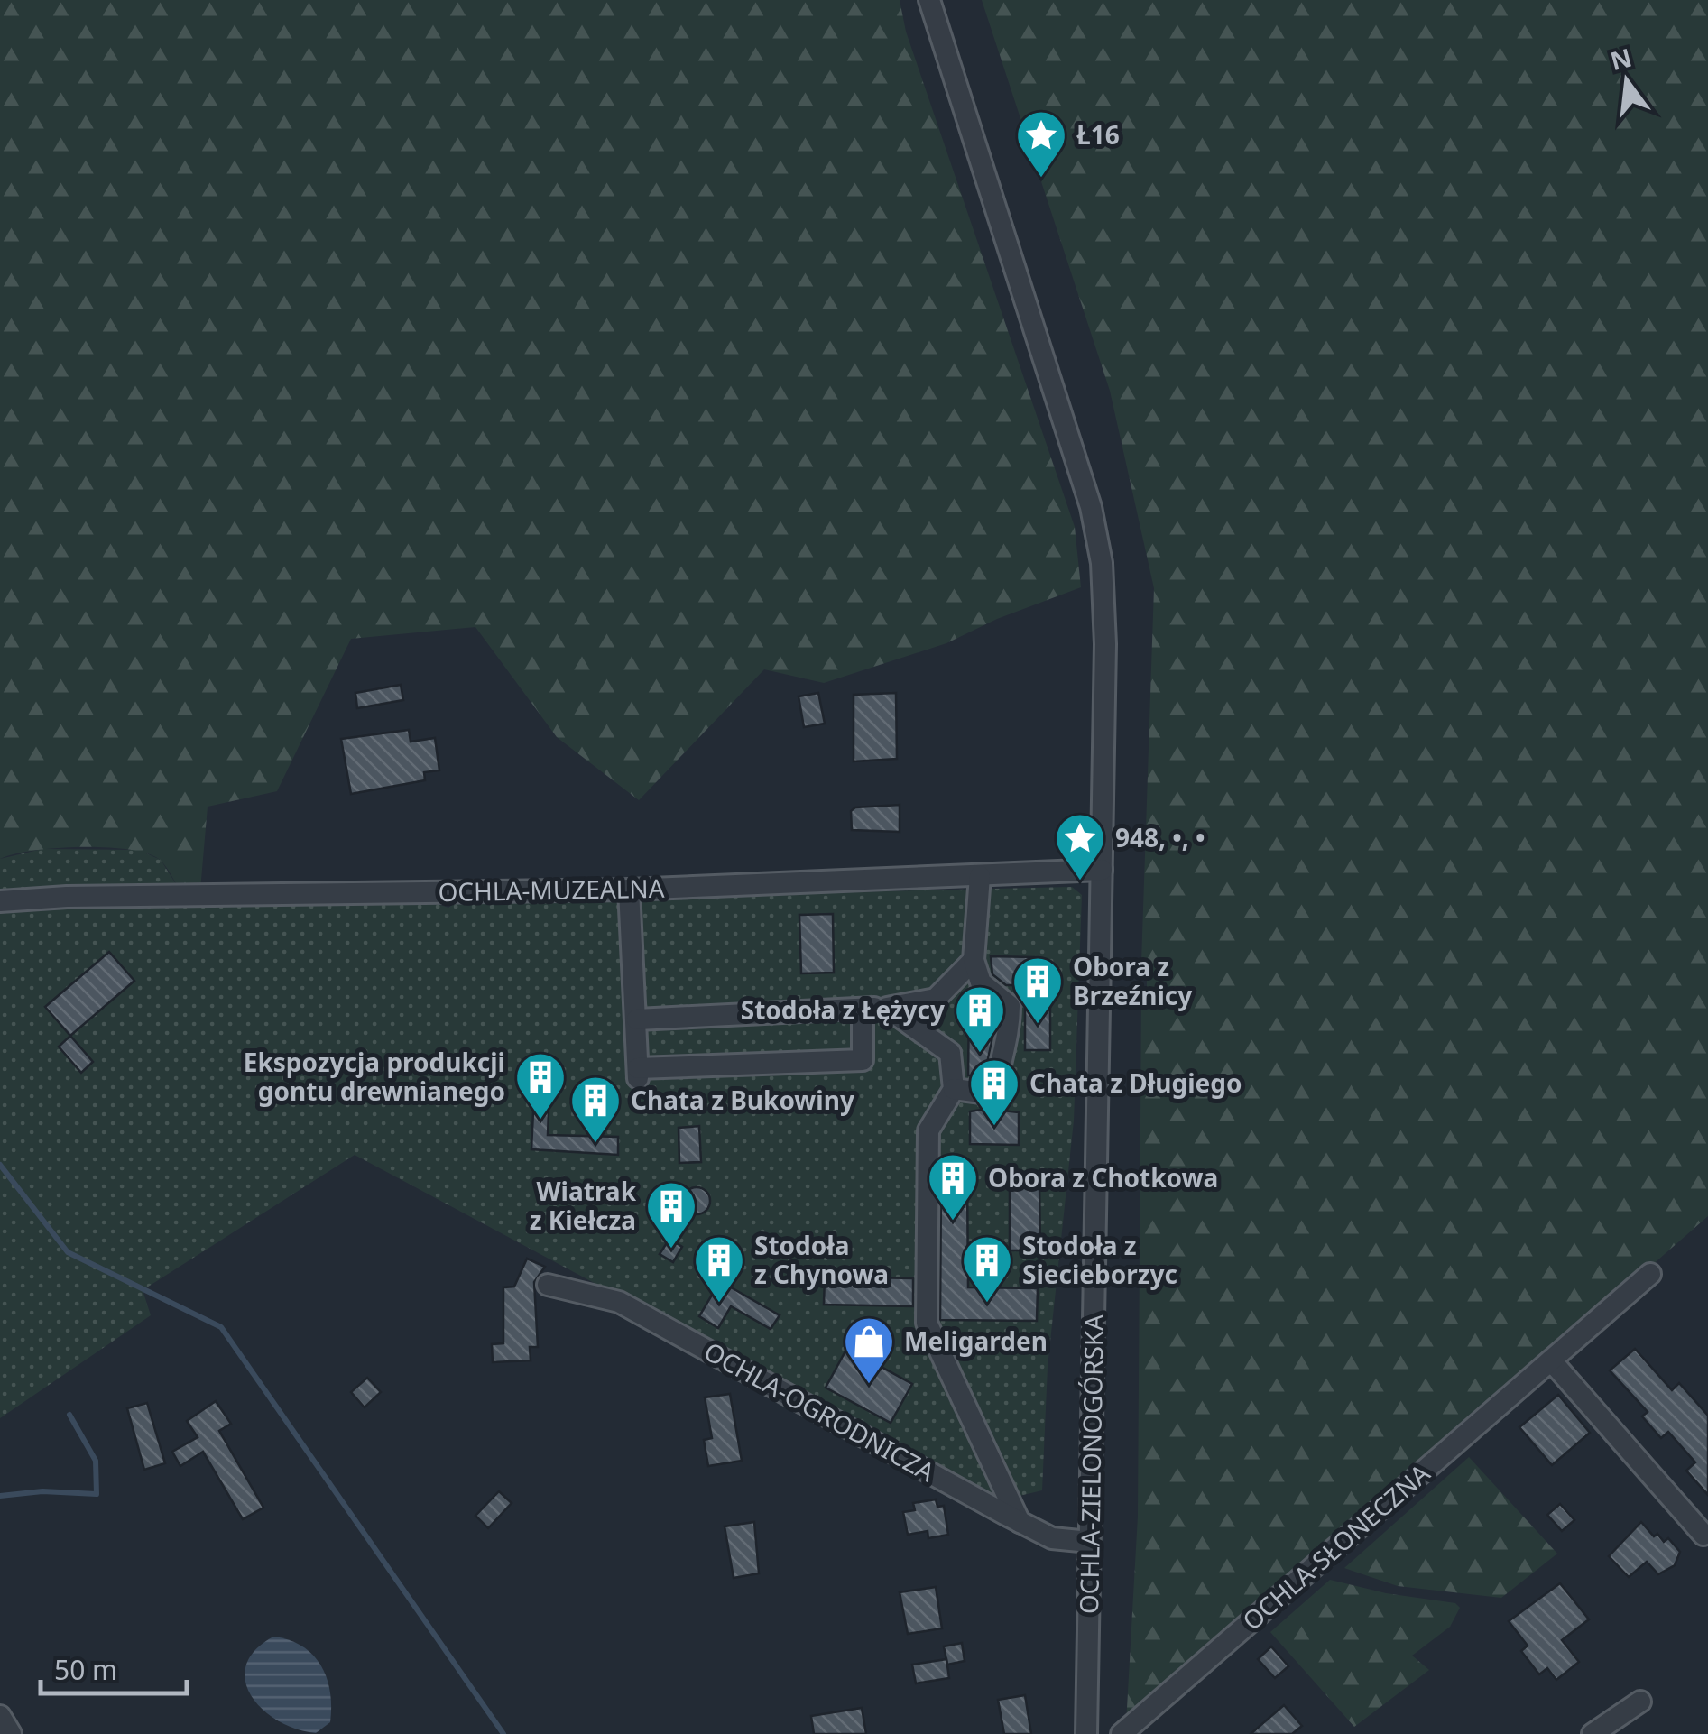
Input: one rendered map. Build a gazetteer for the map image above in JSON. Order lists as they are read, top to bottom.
{
  "streets": {
    "street": [
      "OCHLA-MUZEALNA",
      "OCHLA-OGRODNICZA",
      "OCHLA-ZIELONOGÓRSKA",
      "OCHLA-SŁONECZNA"
    ]
  },
  "crossings": [
    ["OCHLA-MUZEALNA", "OCHLA-ZIELONOGÓRSKA"],
    ["OCHLA-OGRODNICZA", "OCHLA-ZIELONOGÓRSKA"]
  ],
  "places": {
    "place": ["Ł16", "948, •, •"],
    "building": [
      "Obora z Brzeźnicy",
      "Stodoła z Łężycy",
      "Ekspozycja produkcji gontu drewnianego",
      "Chata z Długiego",
      "Chata z Bukowiny",
      "Obora z Chotkowa",
      "Wiatrak z Kiełcza",
      "Stodoła z Chynowa",
      "Stodoła z Siecieborzyc"
    ],
    "shop": ["Meligarden"]
  },
  "scale_bar": "50 m",
  "north": "top"
}
